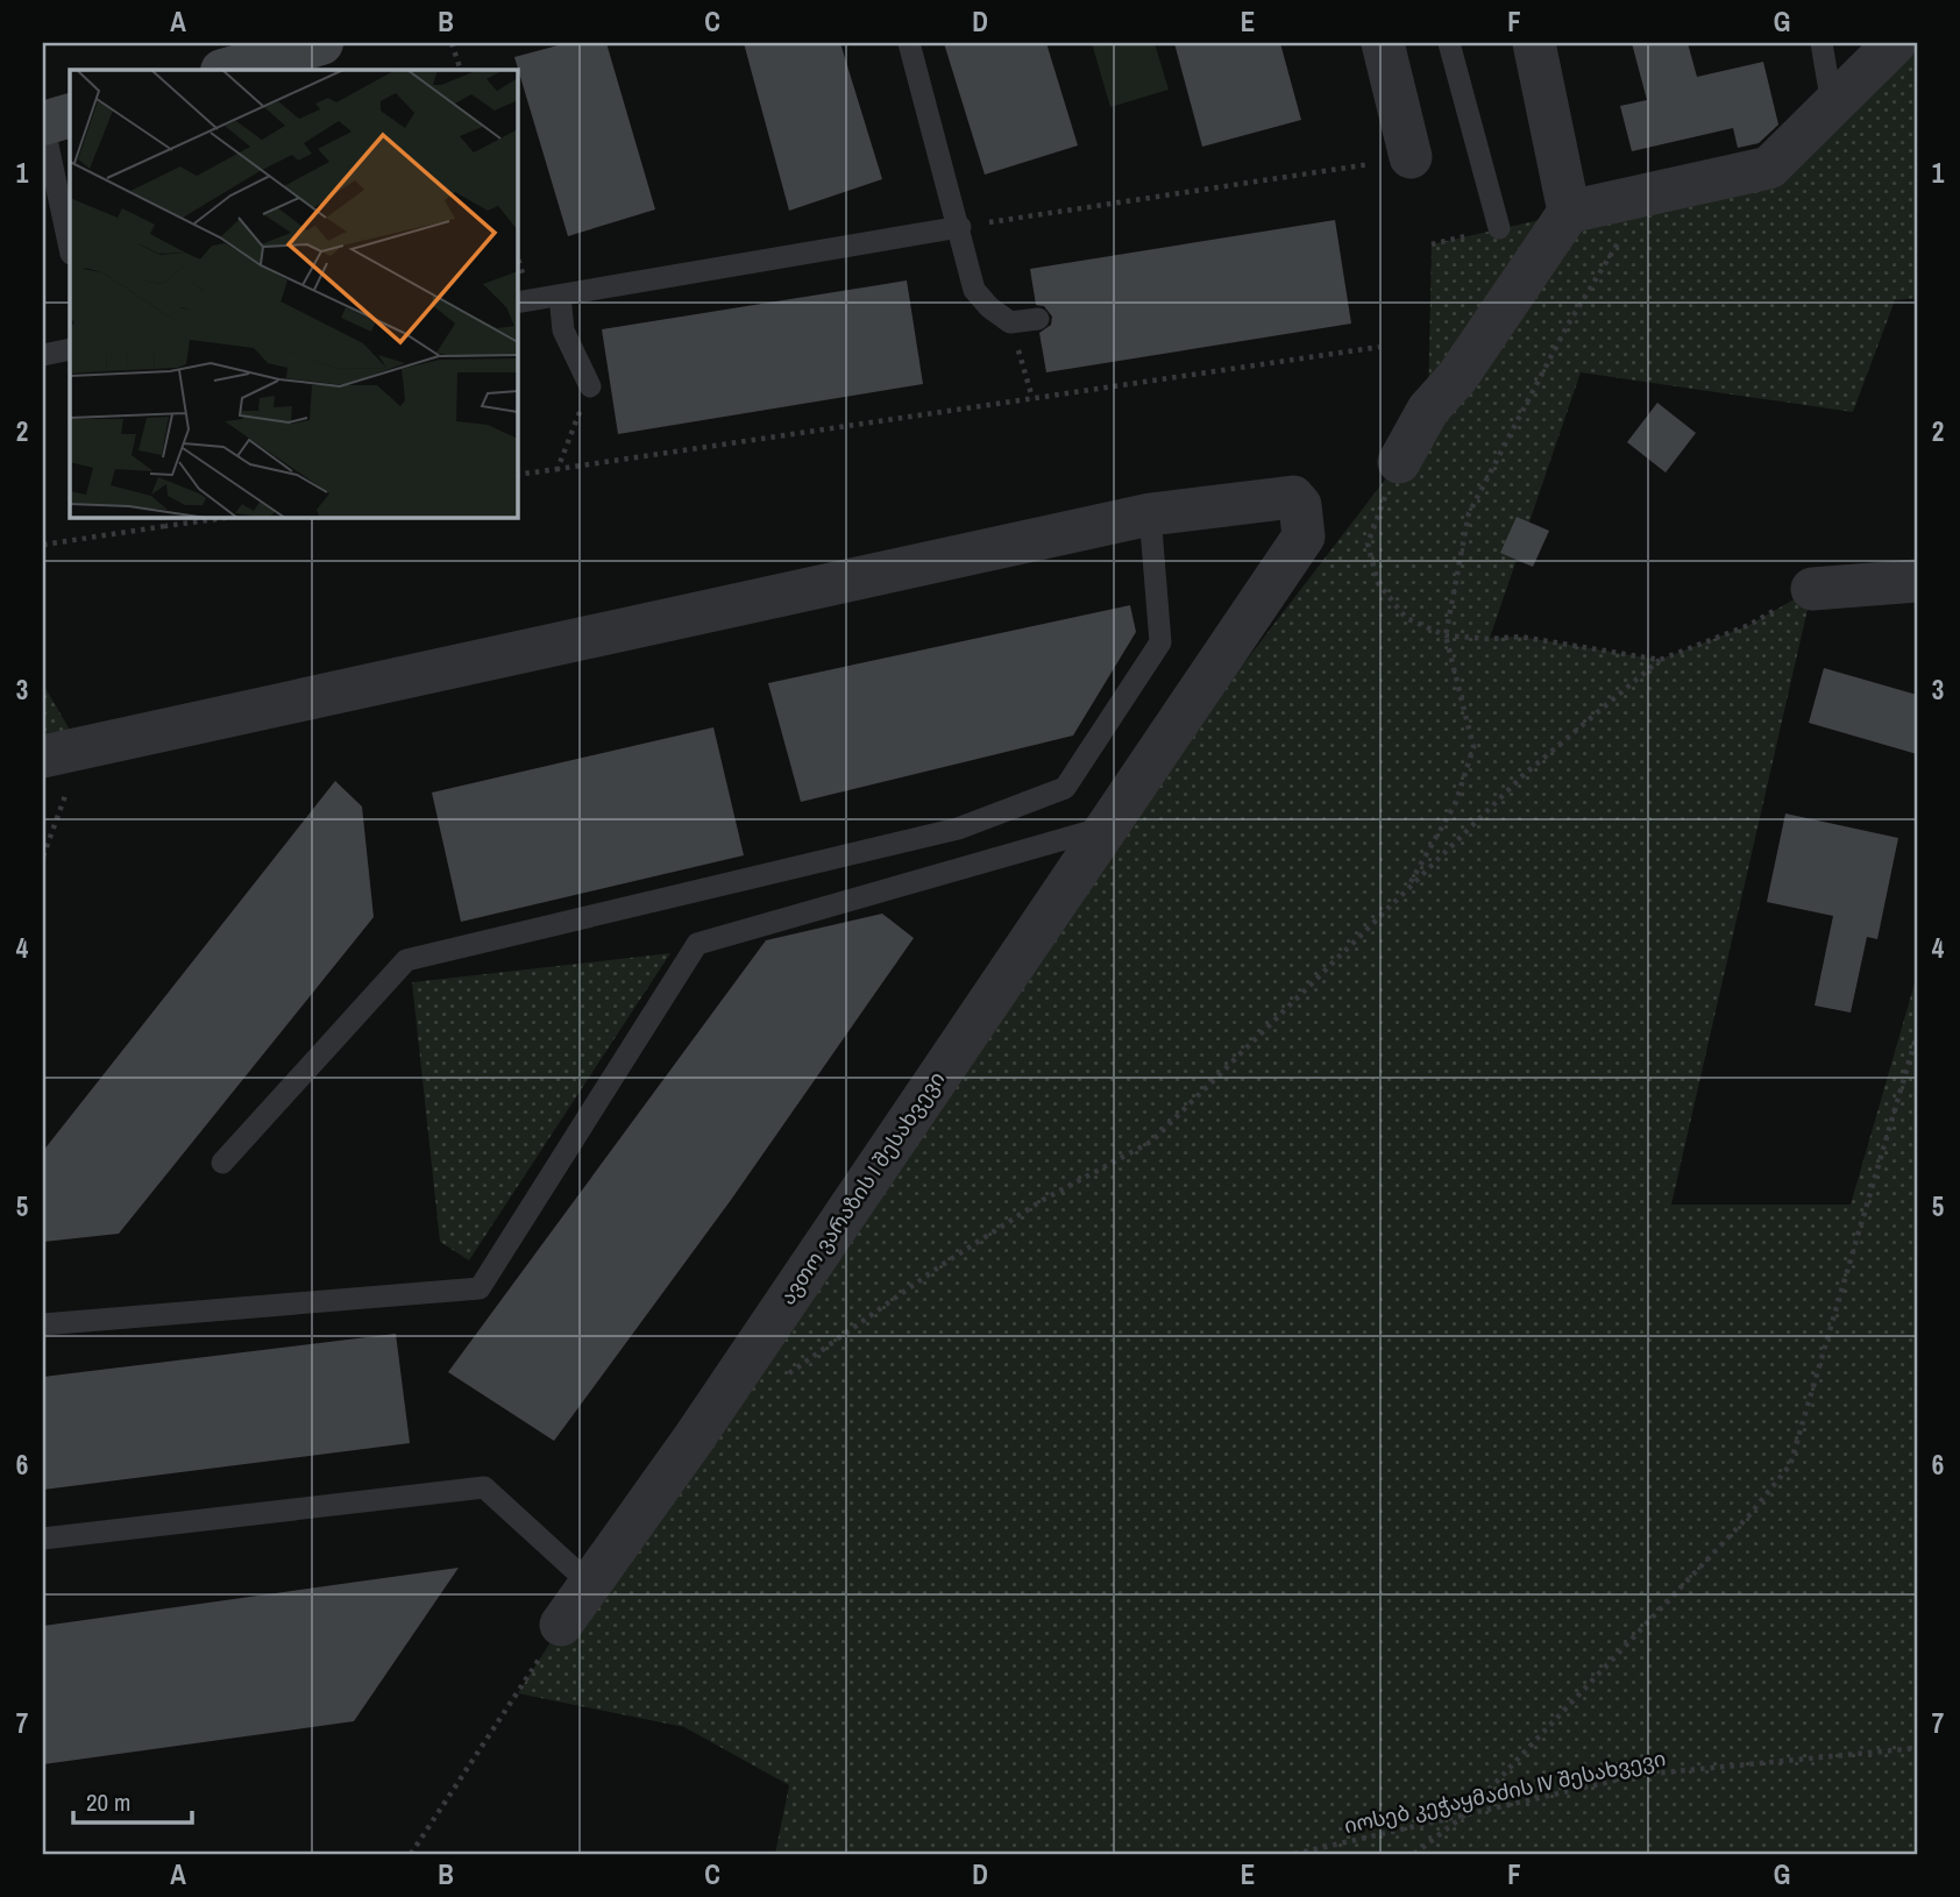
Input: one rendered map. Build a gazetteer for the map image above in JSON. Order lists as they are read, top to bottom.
{
  "streets": {
    "street": ["ავთო ვარაზის I შესახვევი"],
    "path": ["იოსებ კეჭაყმაძის IV შესახვევი"]
  },
  "scale_bar": "20 m",
  "grid": {
    "columns": [
      "A",
      "B",
      "C",
      "D",
      "E",
      "F",
      "G"
    ],
    "rows": [
      "1",
      "2",
      "3",
      "4",
      "5",
      "6",
      "7"
    ]
  }
}
